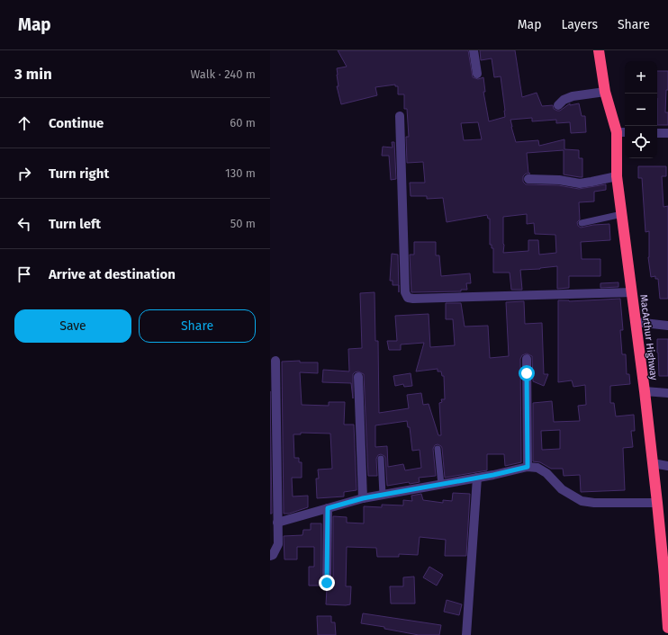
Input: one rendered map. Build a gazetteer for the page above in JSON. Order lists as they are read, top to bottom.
{
  "streets": {
    "highway": ["MacArthur Highway"]
  },
  "page": {
    "header": "Map",
    "nav": ["Map", "Layers", "Share"],
    "heading": ["3 min", "Walk · 240 m"],
    "map_buttons": ["+", "−"],
    "list": [
      ["Continue", "60 m"],
      ["Turn right", "130 m"],
      ["Turn left", "50 m"],
      "Arrive at destination"
    ],
    "buttons": ["Save", "Share"]
  }
}
